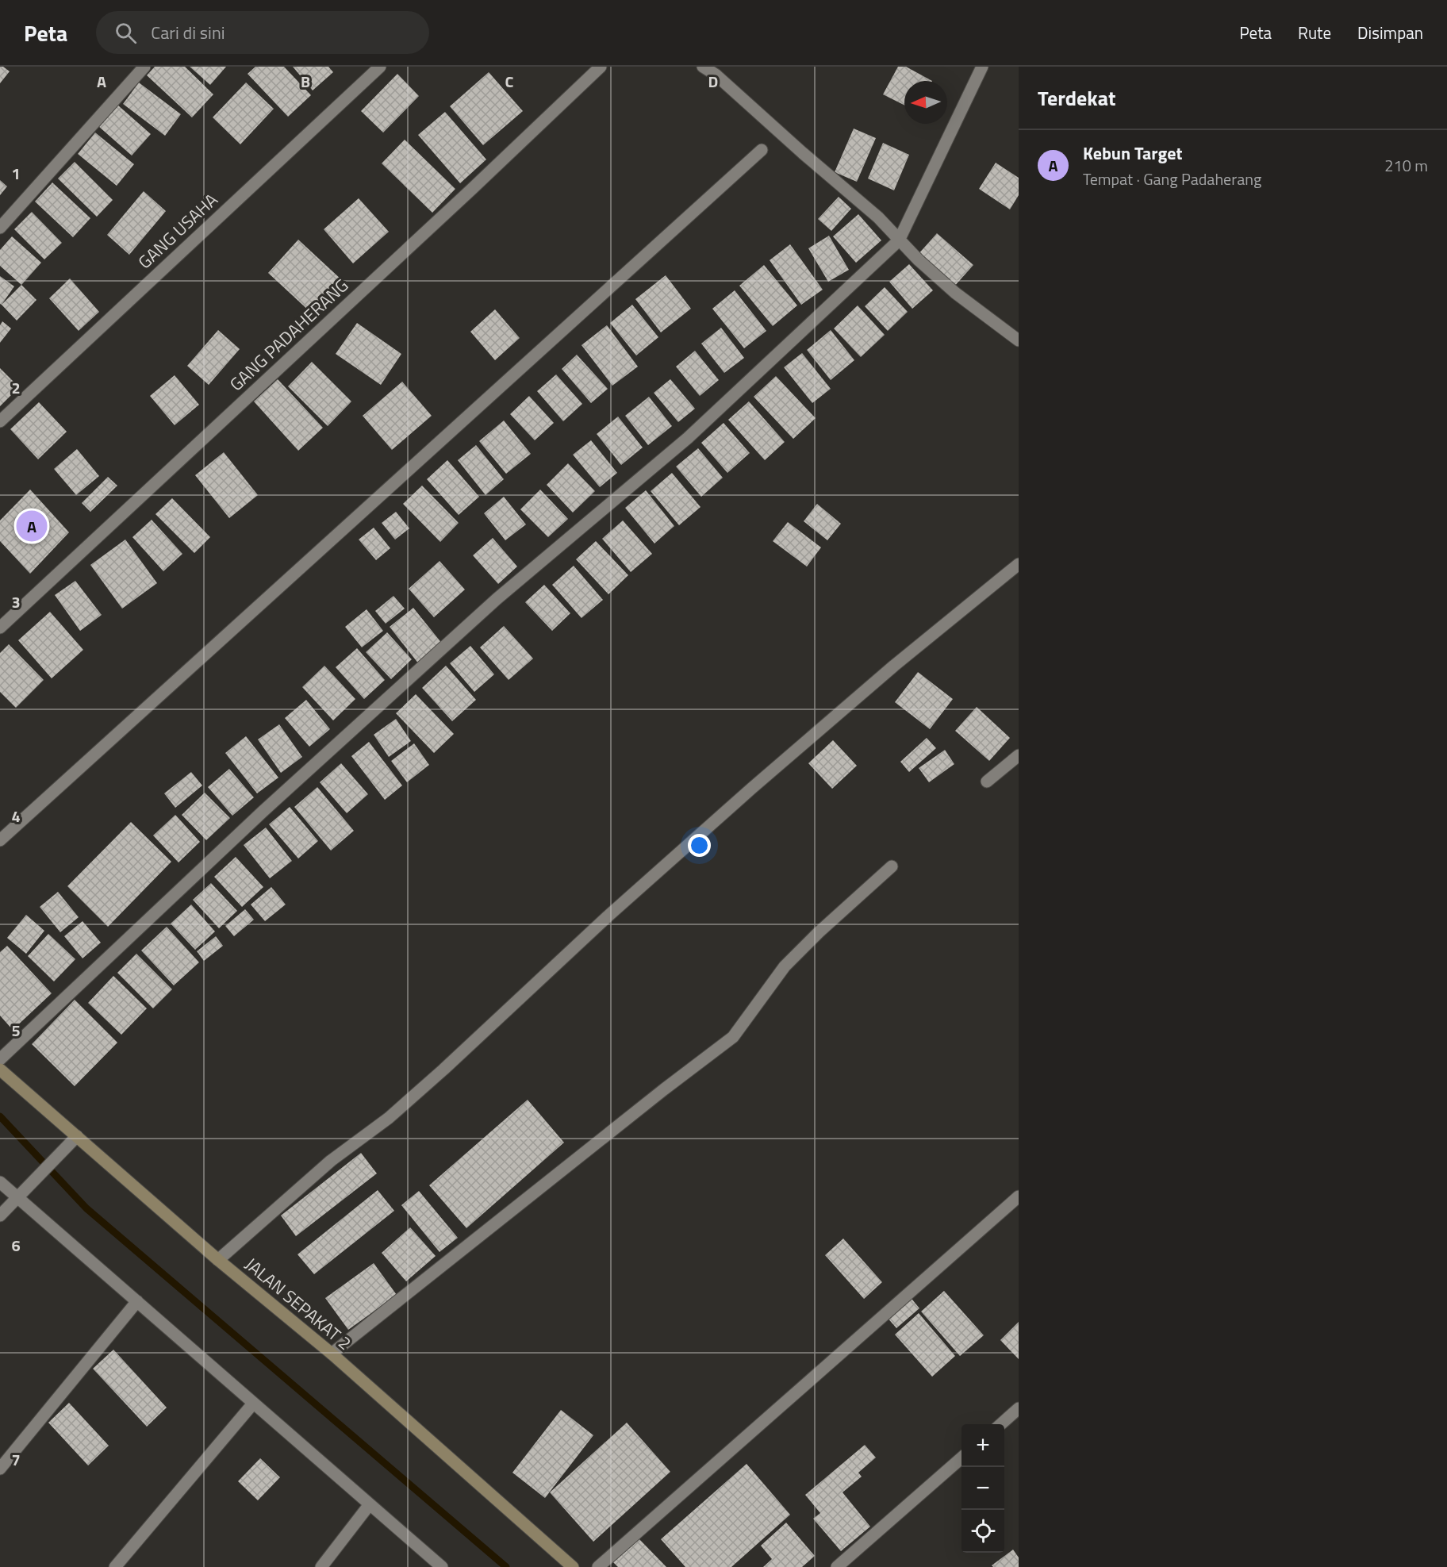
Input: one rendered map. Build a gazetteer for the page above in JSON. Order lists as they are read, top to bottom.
{
  "streets": {
    "street": ["GANG USAHA", "GANG PADAHERANG", "JALAN SEPAKAT 2"]
  },
  "north": "left",
  "page": {
    "header": "Peta",
    "search": "Cari di sini",
    "nav": ["Peta", "Rute", "Disimpan"],
    "heading": "Terdekat",
    "list": [
      {
        "mark": "A",
        "name": "Kebun Target",
        "note": "Tempat · Gang Padaherang",
        "value": "210 m"
      }
    ],
    "pins": "A",
    "map_buttons": ["+", "−"]
  },
  "grid": {
    "columns": [
      "A",
      "B",
      "C",
      "D"
    ],
    "rows": [
      "1",
      "2",
      "3",
      "4",
      "5",
      "6",
      "7"
    ]
  }
}
